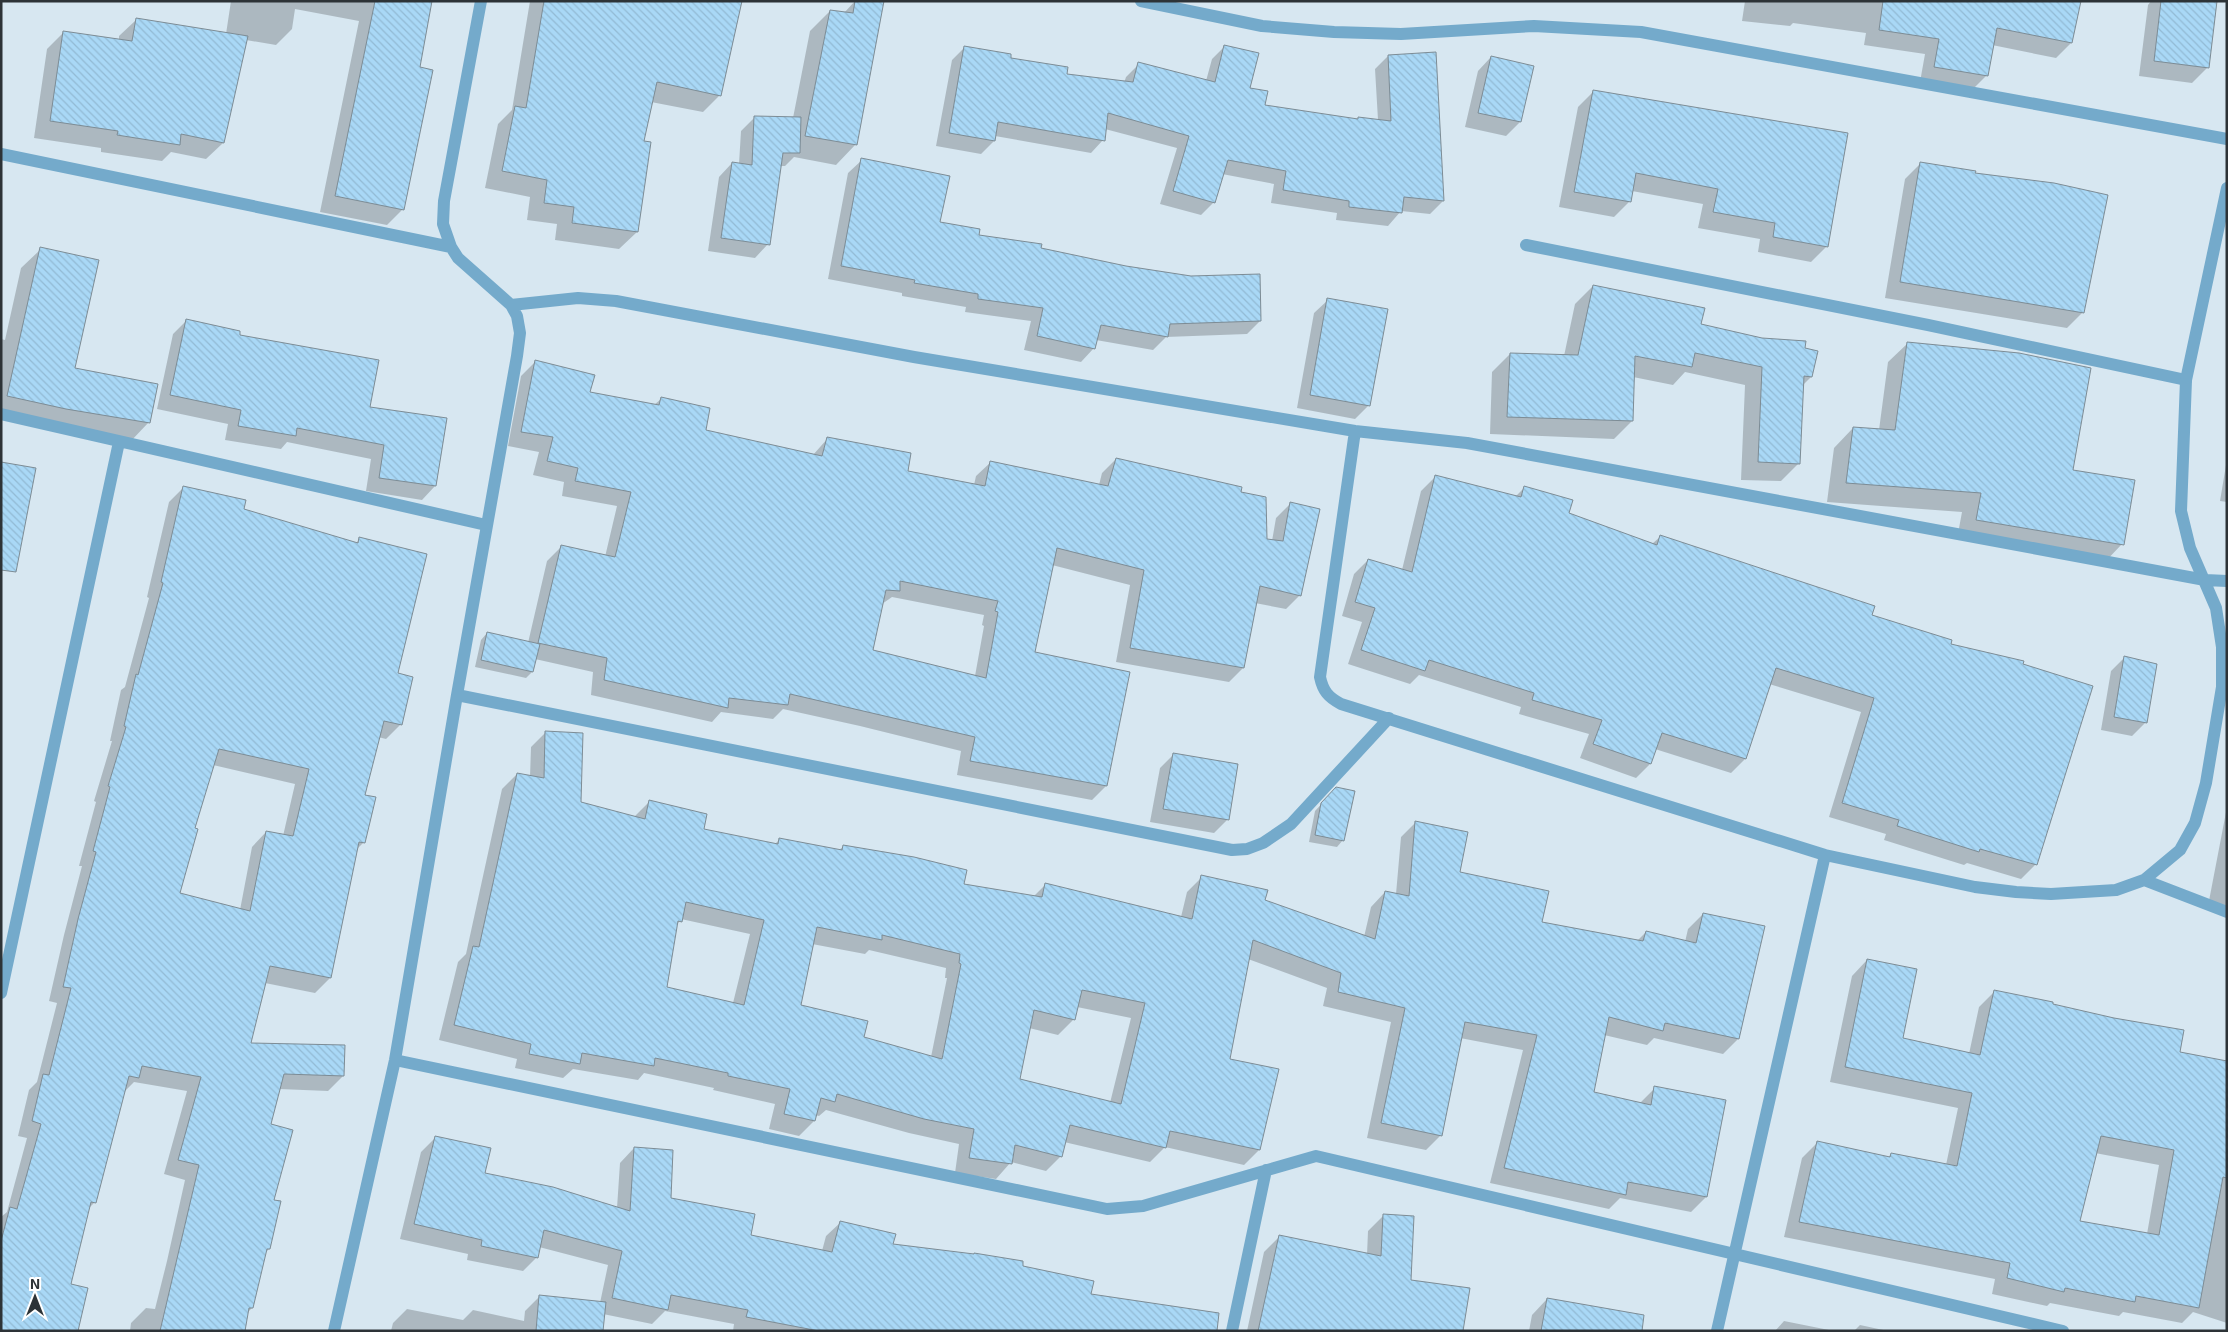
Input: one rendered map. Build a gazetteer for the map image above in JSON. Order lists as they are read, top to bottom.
{
  "north": "top"
}
